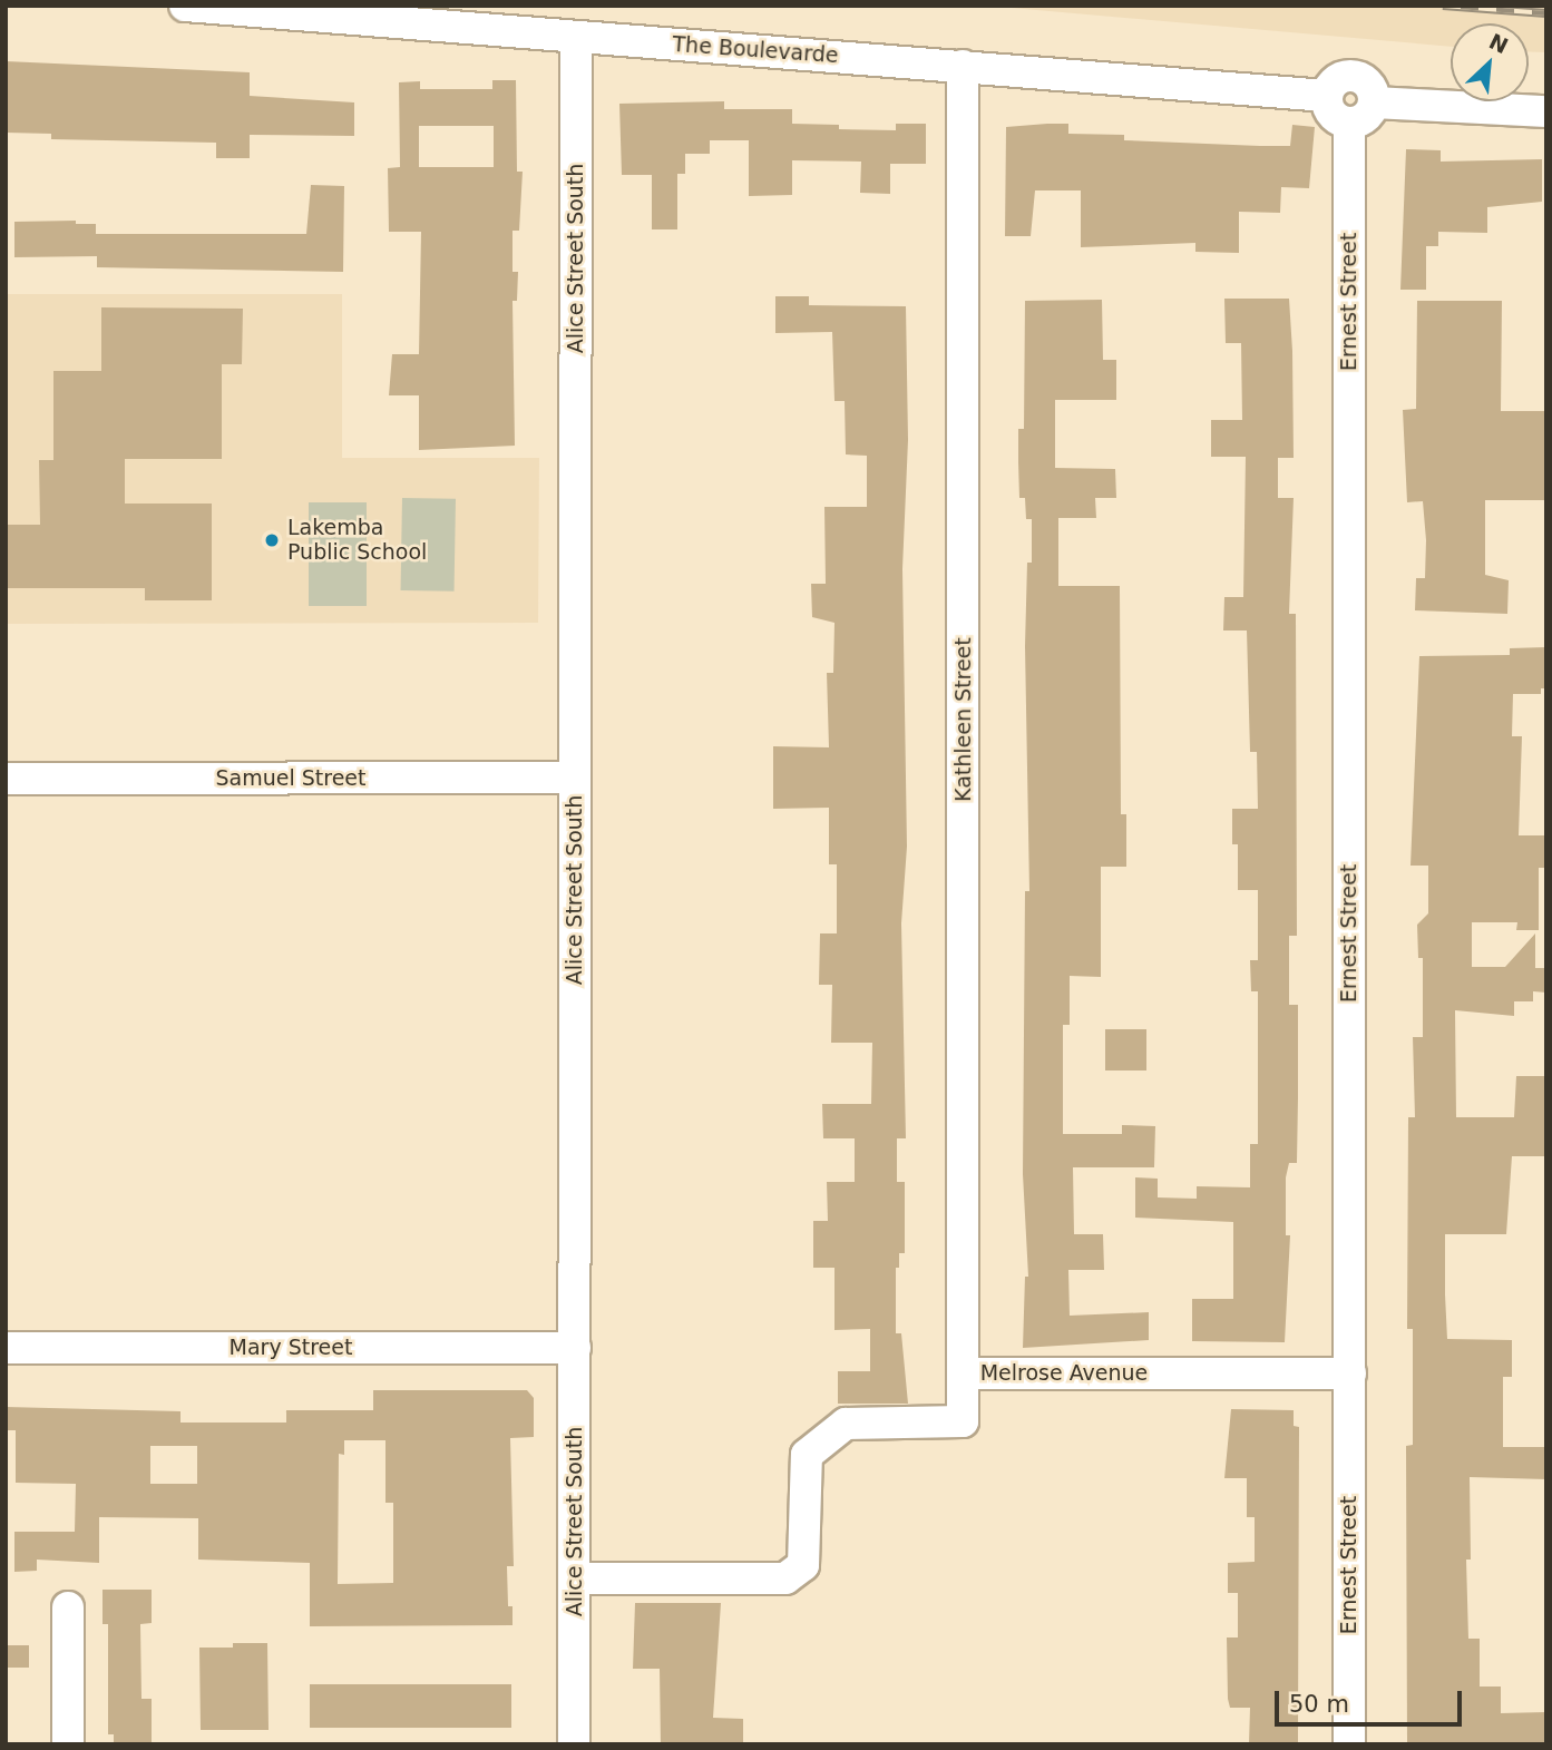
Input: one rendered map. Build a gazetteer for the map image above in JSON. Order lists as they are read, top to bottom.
{
  "streets": {
    "street": [
      "The Boulevarde",
      "Alice Street South",
      "Ernest Street",
      "Kathleen Street",
      "Samuel Street",
      "Mary Street",
      "Melrose Avenue"
    ]
  },
  "crossings": [
    ["The Boulevarde", "Alice Street South"],
    ["The Boulevarde", "Ernest Street"],
    ["The Boulevarde", "Kathleen Street"],
    ["Alice Street South", "Samuel Street"],
    ["Alice Street South", "Mary Street"],
    ["Alice Street South", "Melrose Avenue"],
    ["Ernest Street", "Melrose Avenue"],
    ["Kathleen Street", "Melrose Avenue"]
  ],
  "places": ["Lakemba Public School"],
  "scale_bar": "50 m",
  "north": "top right"
}
